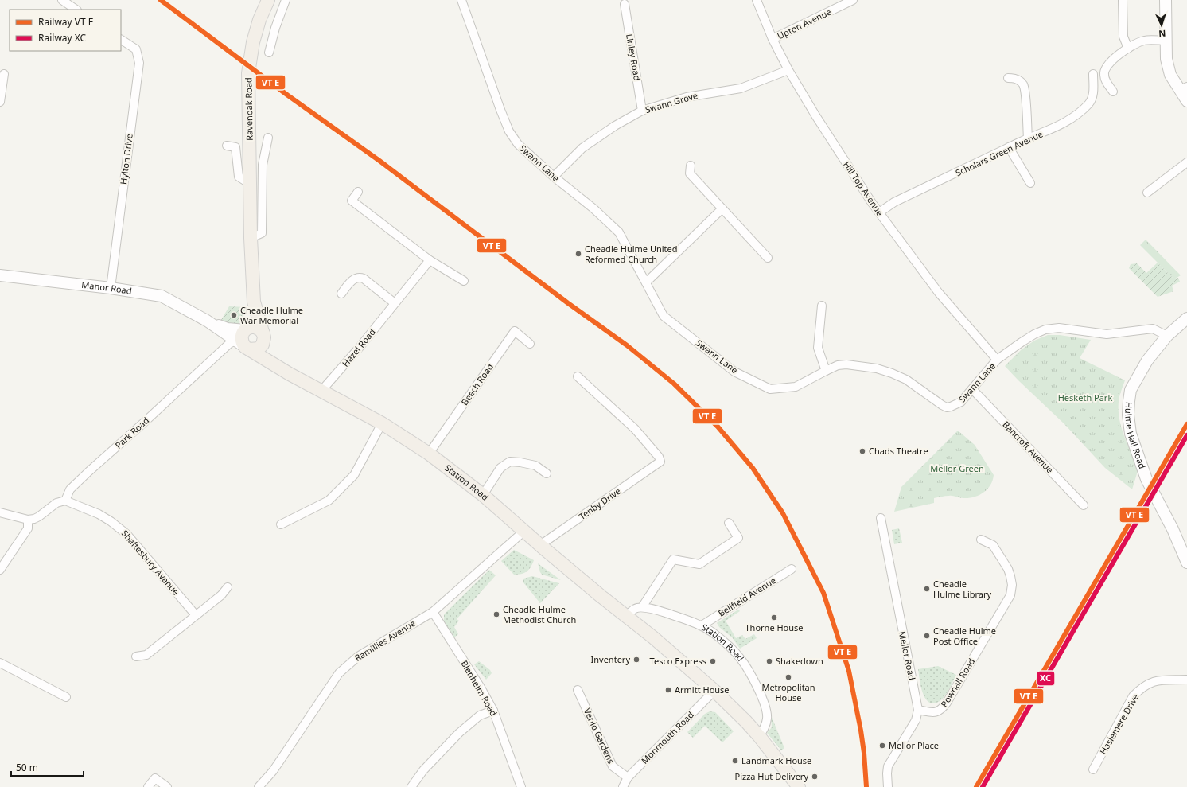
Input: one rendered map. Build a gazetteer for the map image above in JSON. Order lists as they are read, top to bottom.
{
  "streets": {
    "main road": [
      "Ravenoak Road",
      "Manor Road",
      "Hulme Hall Road",
      "Station Road"
    ],
    "street": [
      "Upton Avenue",
      "Linley Road",
      "Swann Grove",
      "Scholars Green Avenue",
      "Hylton Drive",
      "Swann Lane",
      "Hill Top Avenue",
      "Hazel Road",
      "Beech Road",
      "Park Road",
      "Bancroft Avenue",
      "Tenby Drive",
      "Shaftesbury Avenue",
      "Bellfield Avenue",
      "Ramillies Avenue",
      "Mellor Road",
      "Pownall Road",
      "Blenheim Road",
      "Haslemere Drive",
      "Venlo Gardens",
      "Monmouth Road"
    ]
  },
  "crossings": [
    ["Upton Avenue", "Hill Top Avenue"],
    ["Linley Road", "Swann Grove"],
    ["Swann Grove", "Swann Lane"],
    ["Swann Grove", "Hill Top Avenue"],
    ["Ravenoak Road", "Manor Road"],
    ["Ravenoak Road", "Park Road"],
    ["Ravenoak Road", "Station Road"],
    ["Scholars Green Avenue", "Hill Top Avenue"],
    ["Hylton Drive", "Manor Road"],
    ["Swann Lane", "Hill Top Avenue"],
    ["Swann Lane", "Hulme Hall Road"],
    ["Swann Lane", "Bancroft Avenue"],
    ["Manor Road", "Park Road"],
    ["Manor Road", "Station Road"],
    ["Hazel Road", "Station Road"],
    ["Beech Road", "Station Road"],
    ["Park Road", "Station Road"],
    ["Park Road", "Shaftesbury Avenue"],
    ["Station Road", "Tenby Drive"],
    ["Station Road", "Bellfield Avenue"],
    ["Station Road", "Ramillies Avenue"],
    ["Station Road", "Monmouth Road"],
    ["Ramillies Avenue", "Blenheim Road"],
    ["Mellor Road", "Pownall Road"],
    ["Venlo Gardens", "Monmouth Road"]
  ],
  "parks": ["Hesketh Park", "Mellor Green"],
  "places": [
    "Cheadle Hulme United Reformed Church",
    "Cheadle Hulme War Memorial",
    "Chads Theatre",
    "Cheadle Hulme Library",
    "Cheadle Hulme Methodist Church",
    "Thorne House",
    "Cheadle Hulme Post Office",
    "Inventery",
    "Tesco Express",
    "Shakedown",
    "Metropolitan House",
    "Armitt House",
    "Mellor Place",
    "Landmark House",
    "Pizza Hut Delivery"
  ],
  "lines": ["rail line XC"],
  "legend": ["Railway VT E", "Railway XC"],
  "scale_bar": "50 m",
  "north": "bottom"
}
